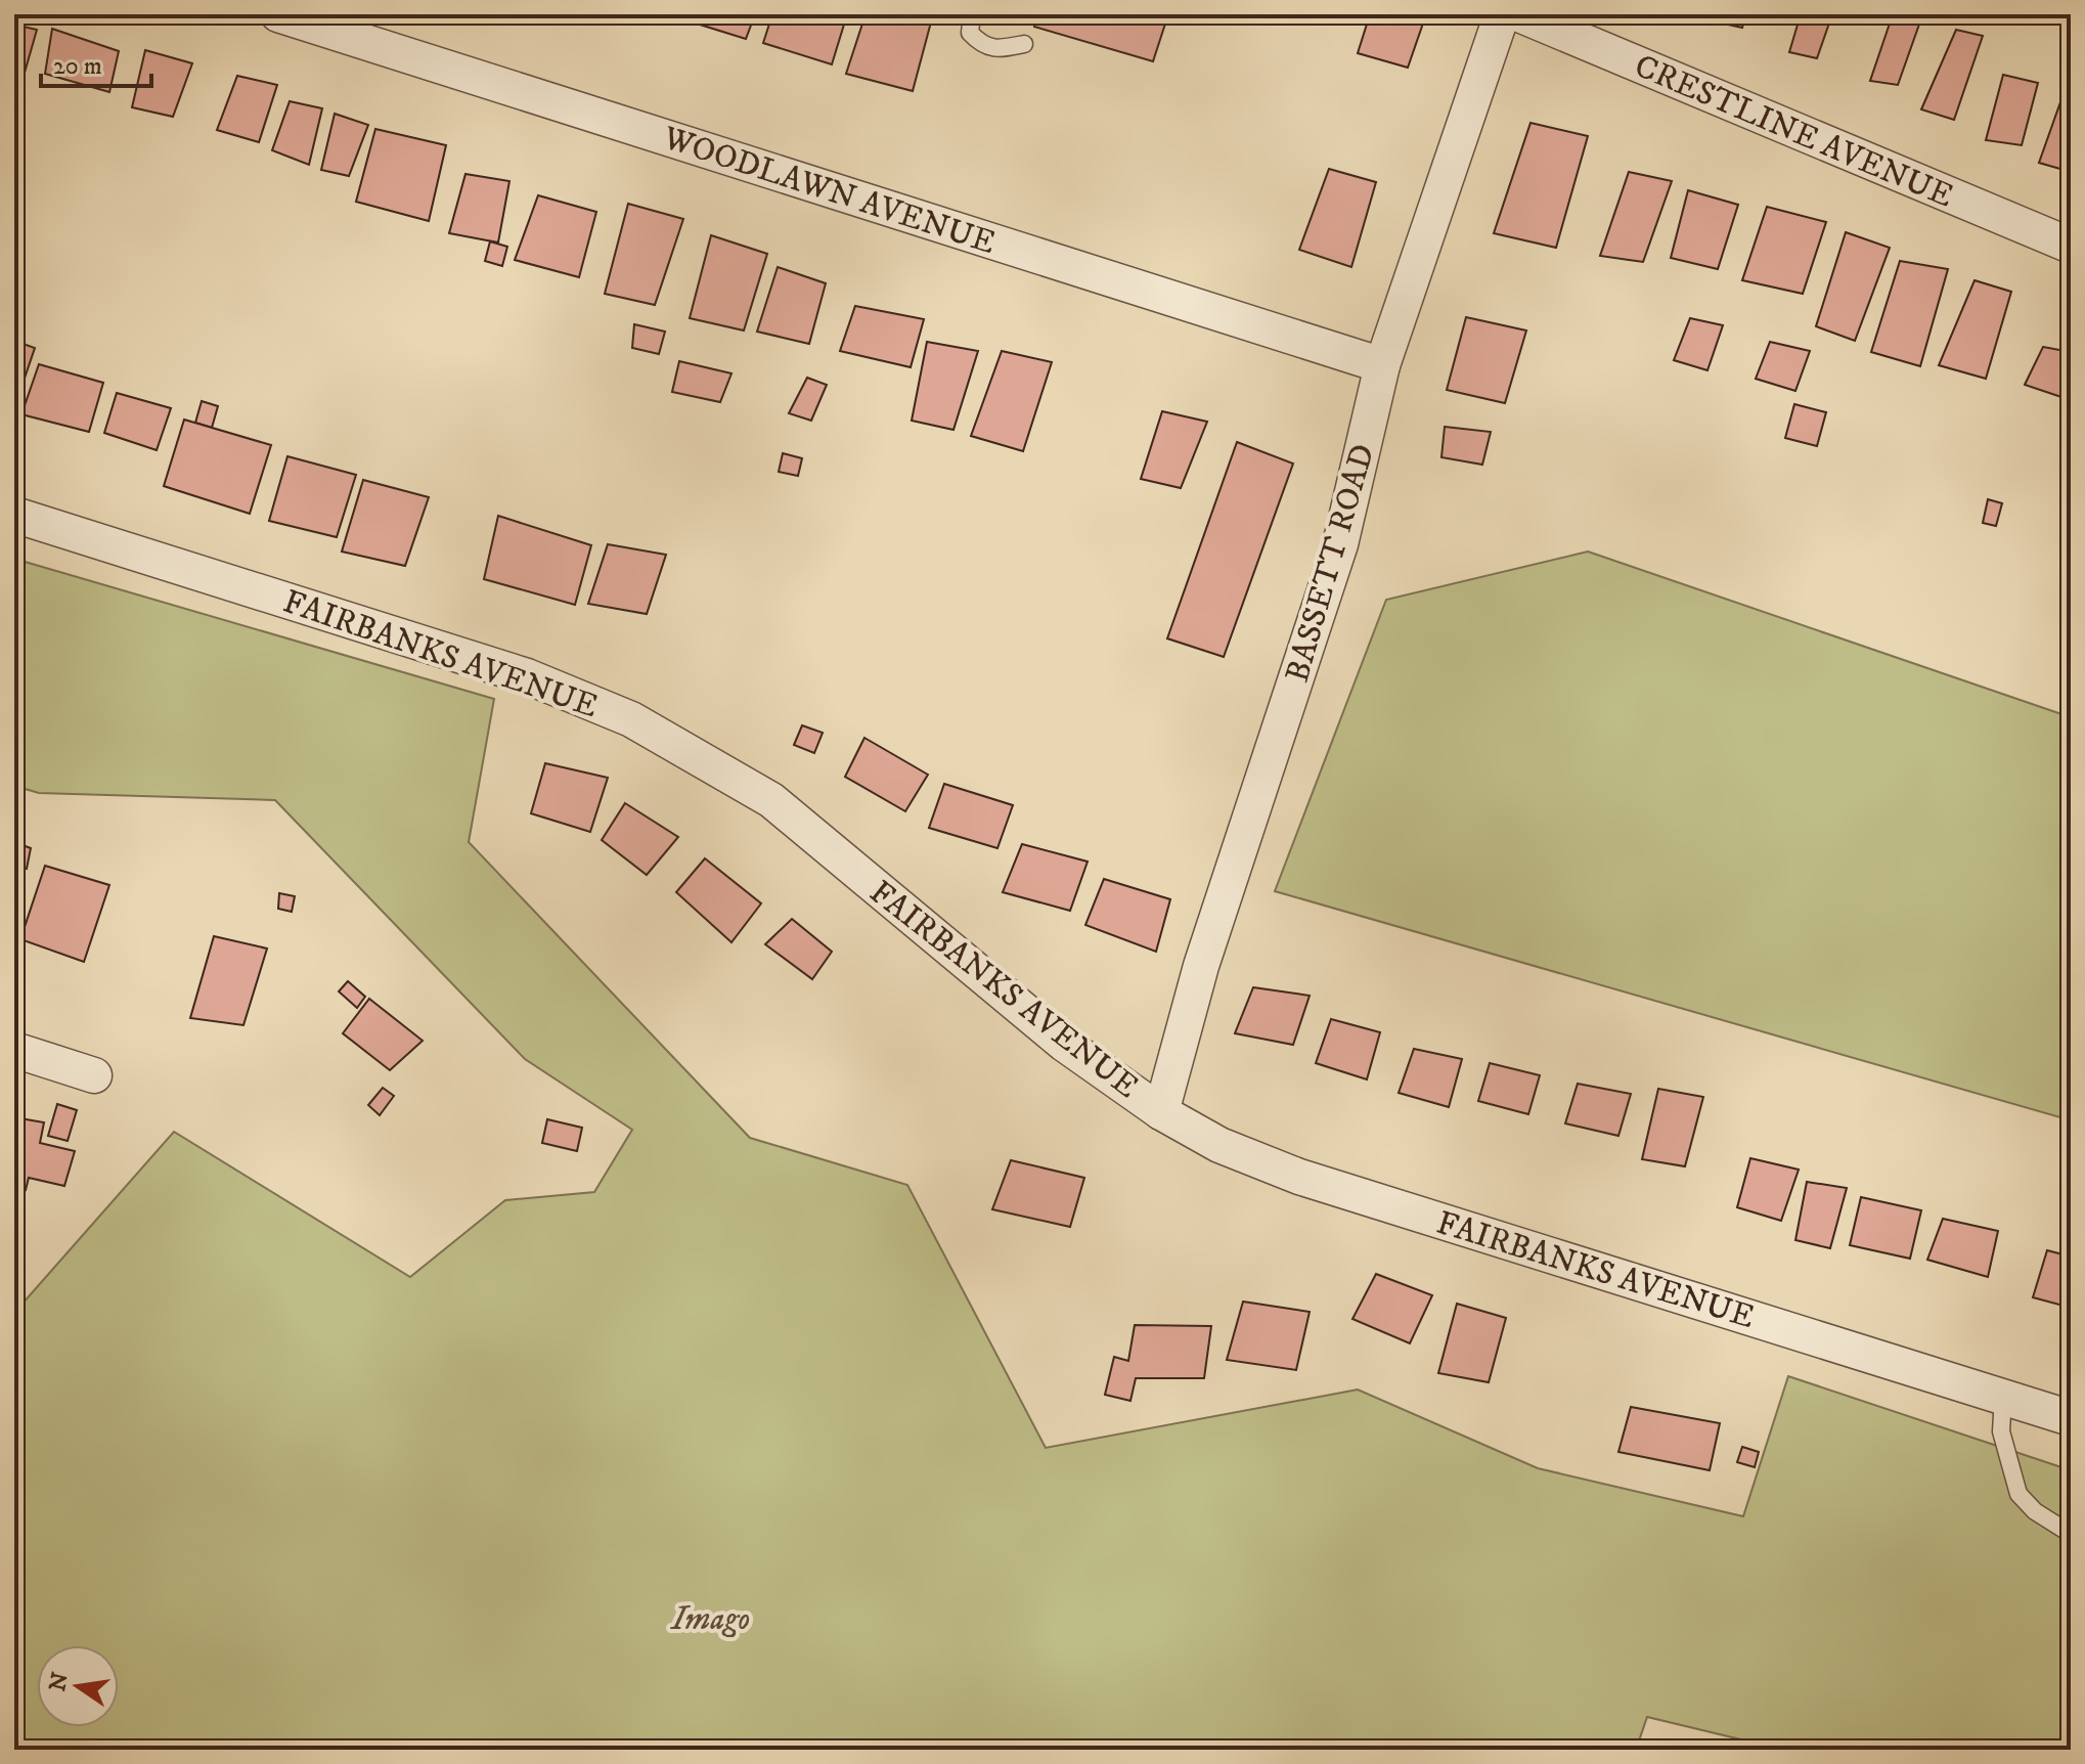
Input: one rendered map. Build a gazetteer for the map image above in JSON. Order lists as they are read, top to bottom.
{
  "streets": {
    "street": [
      "CRESTLINE AVENUE",
      "WOODLAWN AVENUE",
      "BASSETT ROAD",
      "FAIRBANKS AVENUE"
    ]
  },
  "crossings": [
    ["WOODLAWN AVENUE", "BASSETT ROAD"],
    ["BASSETT ROAD", "FAIRBANKS AVENUE"]
  ],
  "parks": ["Imago"],
  "scale_bar": "20 m",
  "north": "left"
}
